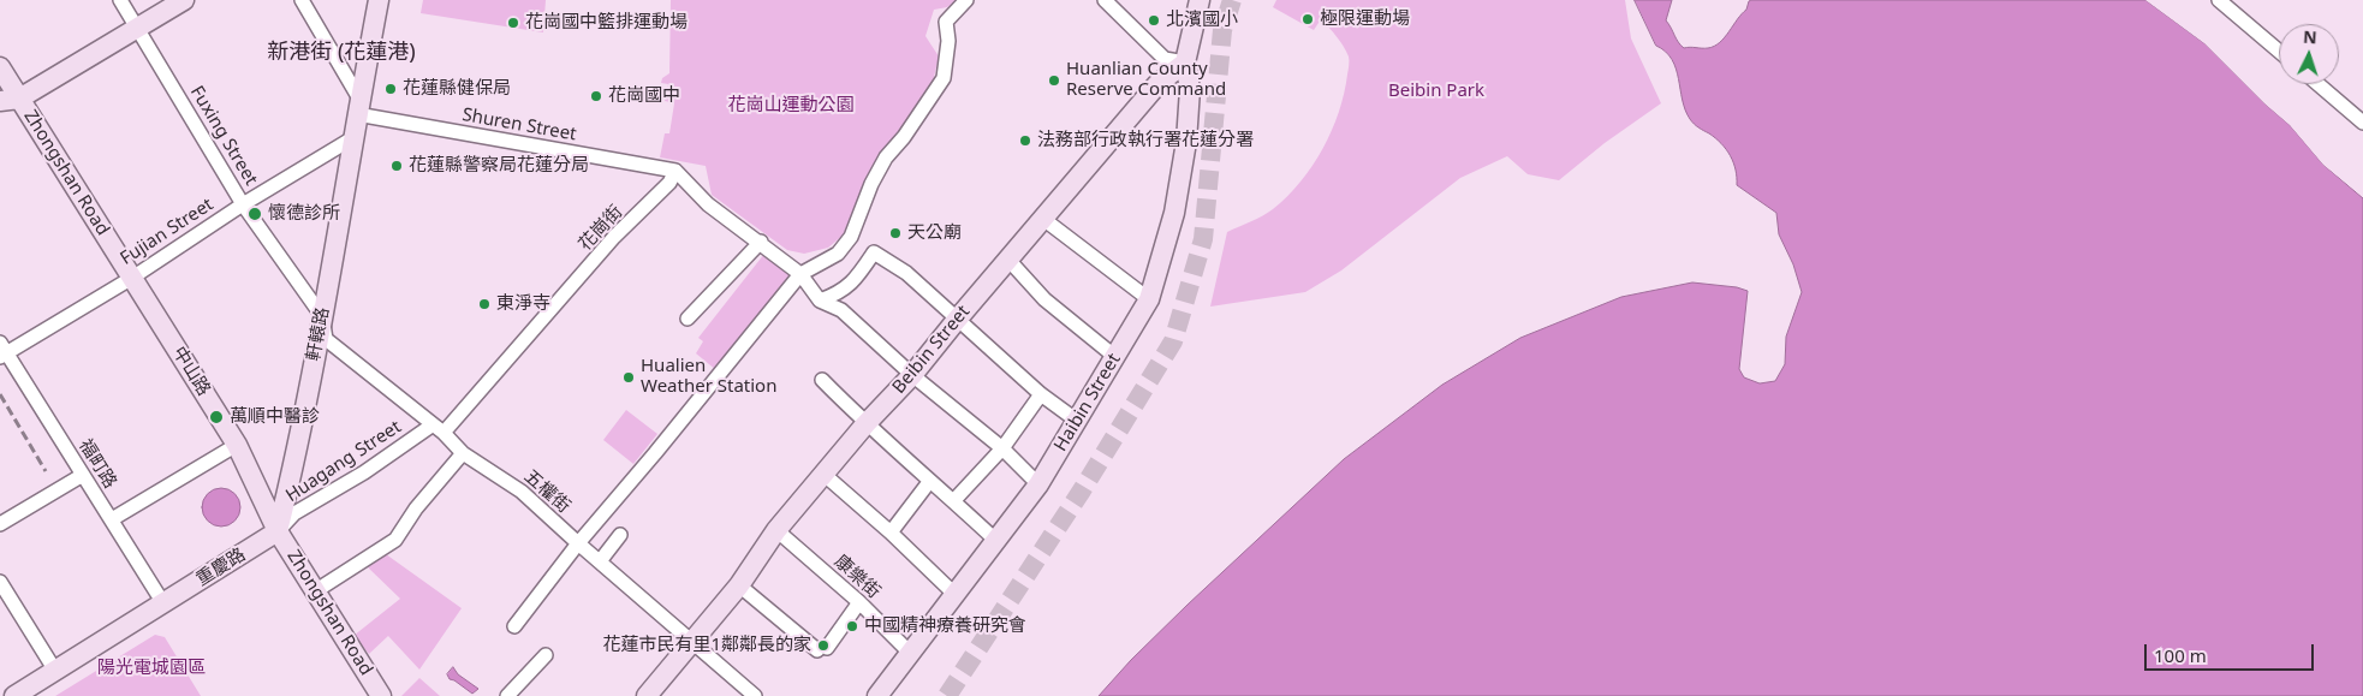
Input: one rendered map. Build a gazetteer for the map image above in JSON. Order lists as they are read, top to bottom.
{
  "streets": {
    "street": [
      "Shuren Street",
      "Fuxing Street",
      "Zhongshan Road",
      "花崗街",
      "Fujian Street",
      "軒轅路",
      "Beibin Street",
      "中山路",
      "Haibin Street",
      "Huagang Street",
      "福町路",
      "五權街",
      "重慶路",
      "康樂街"
    ]
  },
  "crossings": [
    ["Shuren Street", "花崗街"],
    ["Shuren Street", "軒轅路"],
    ["Fuxing Street", "Fujian Street"],
    ["Fuxing Street", "軒轅路"],
    ["Fuxing Street", "五權街"],
    ["Zhongshan Road", "Fujian Street"],
    ["Zhongshan Road", "軒轅路"],
    ["Zhongshan Road", "中山路"],
    ["Zhongshan Road", "Huagang Street"],
    ["Zhongshan Road", "重慶路"],
    ["花崗街", "Huagang Street"],
    ["花崗街", "五權街"],
    ["Fujian Street", "軒轅路"],
    ["Fujian Street", "中山路"],
    ["Fujian Street", "福町路"],
    ["軒轅路", "中山路"],
    ["軒轅路", "Huagang Street"],
    ["軒轅路", "五權街"],
    ["軒轅路", "重慶路"],
    ["Beibin Street", "Haibin Street"],
    ["Beibin Street", "五權街"],
    ["Beibin Street", "康樂街"],
    ["中山路", "Huagang Street"],
    ["中山路", "重慶路"],
    ["Haibin Street", "康樂街"],
    ["Huagang Street", "五權街"],
    ["Huagang Street", "重慶路"],
    ["福町路", "重慶路"]
  ],
  "districts": ["新港街 (花蓮港)"],
  "parks": ["Beibin Park", "花崗山運動公園", "陽光電城園區"],
  "places": [
    "極限運動場",
    "北濱國小",
    "花崗國中籃排運動場",
    "Huanlian County Reserve Command",
    "花蓮縣健保局",
    "花崗國中",
    "法務部行政執行署花蓮分署",
    "花蓮縣警察局花蓮分局",
    "懷德診所",
    "天公廟",
    "東淨寺",
    "Hualien Weather Station",
    "萬順中醫診",
    "中國精神療養研究會",
    "花蓮市民有里1鄰鄰長的家"
  ],
  "scale_bar": "100 m",
  "north": "top"
}
